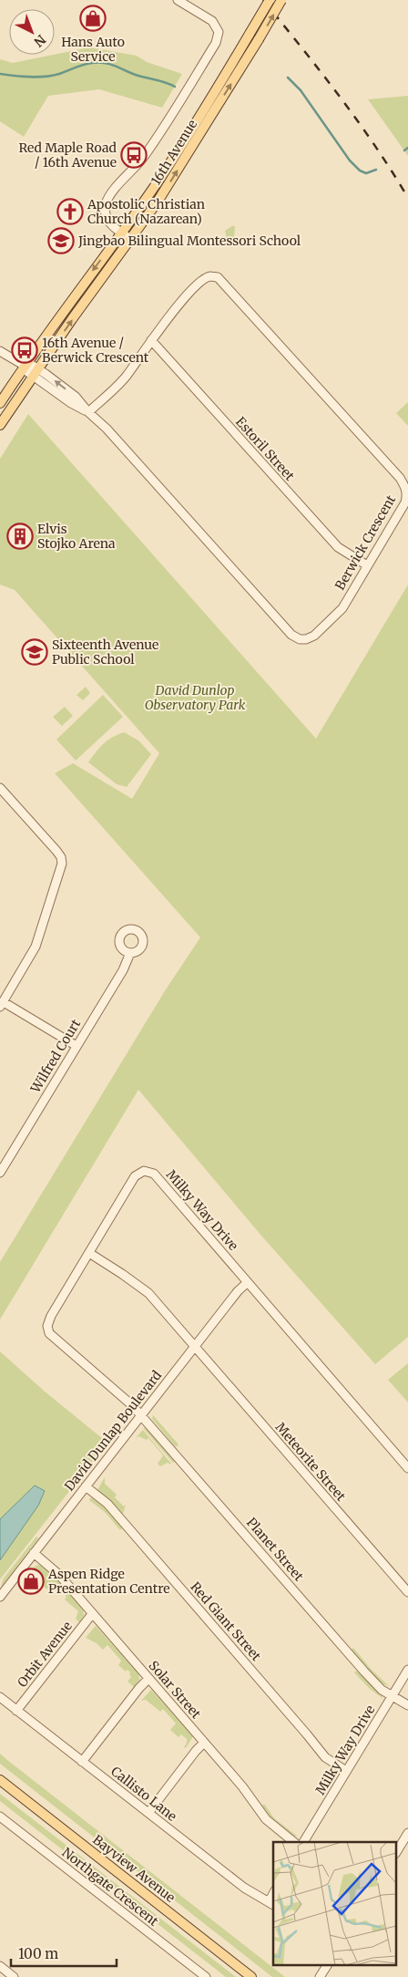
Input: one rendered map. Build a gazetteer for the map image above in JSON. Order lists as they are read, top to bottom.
{
  "streets": {
    "main road": ["16th Avenue", "Bayview Avenue"],
    "street": [
      "Estoril Street",
      "Berwick Crescent",
      "Wilfred Court",
      "Milky Way Drive",
      "David Dunlap Boulevard",
      "Meteorite Street",
      "Planet Street",
      "Red Giant Street",
      "Orbit Avenue",
      "Solar Street",
      "Callisto Lane",
      "Northgate Crescent"
    ]
  },
  "crossings": [
    ["16th Avenue", "Berwick Crescent"],
    ["Estoril Street", "Berwick Crescent"],
    ["Milky Way Drive", "David Dunlap Boulevard"],
    ["Milky Way Drive", "Meteorite Street"],
    ["Milky Way Drive", "Planet Street"],
    ["Milky Way Drive", "Red Giant Street"],
    ["David Dunlap Boulevard", "Meteorite Street"],
    ["David Dunlap Boulevard", "Planet Street"],
    ["David Dunlap Boulevard", "Red Giant Street"],
    ["David Dunlap Boulevard", "Solar Street"],
    ["Orbit Avenue", "Solar Street"],
    ["Orbit Avenue", "Callisto Lane"]
  ],
  "parks": ["David Dunlop Observatory Park"],
  "places": {
    "shop": ["Hans Auto Service", "Aspen Ridge Presentation Centre"],
    "bus stop": ["Red Maple Road / 16th Avenue", "16th Avenue / Berwick Crescent"],
    "church": ["Apostolic Christian Church (Nazarean)"],
    "school or university": ["Jingbao Bilingual Montessori School", "Sixteenth Avenue Public School"],
    "building": ["Elvis Stojko Arena"]
  },
  "scale_bar": "100 m",
  "north": "bottom right"
}
